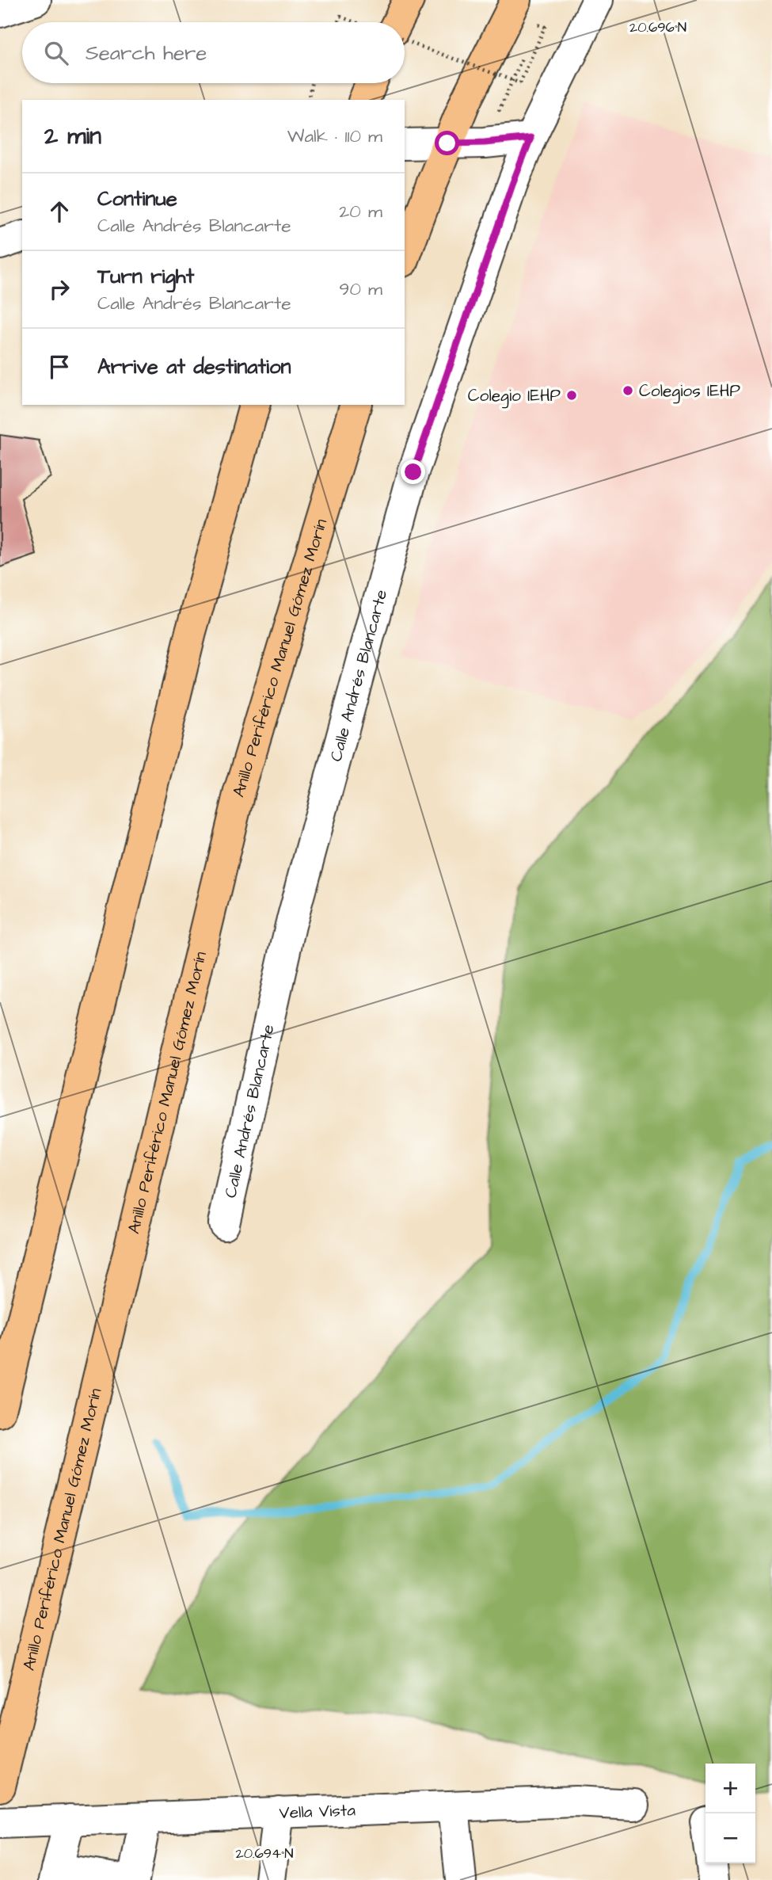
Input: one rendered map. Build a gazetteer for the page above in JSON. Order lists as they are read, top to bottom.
{
  "streets": {
    "highway": ["Anillo Periférico Manuel Gómez Morín"],
    "street": ["Calle Andrés Blancarte", "Vella Vista"]
  },
  "places": ["Colegios IEHP", "Colegio IEHP"],
  "page": {
    "search": "Search here",
    "heading": ["2 min", "Walk · 110 m"],
    "list": [
      ["Continue", "Calle Andrés Blancarte", "20 m"],
      ["Turn right", "Calle Andrés Blancarte", "90 m"],
      "Arrive at destination"
    ],
    "map_buttons": ["+", "−"]
  },
  "coordinates": ["20.696°N", "20.694°N"]
}
